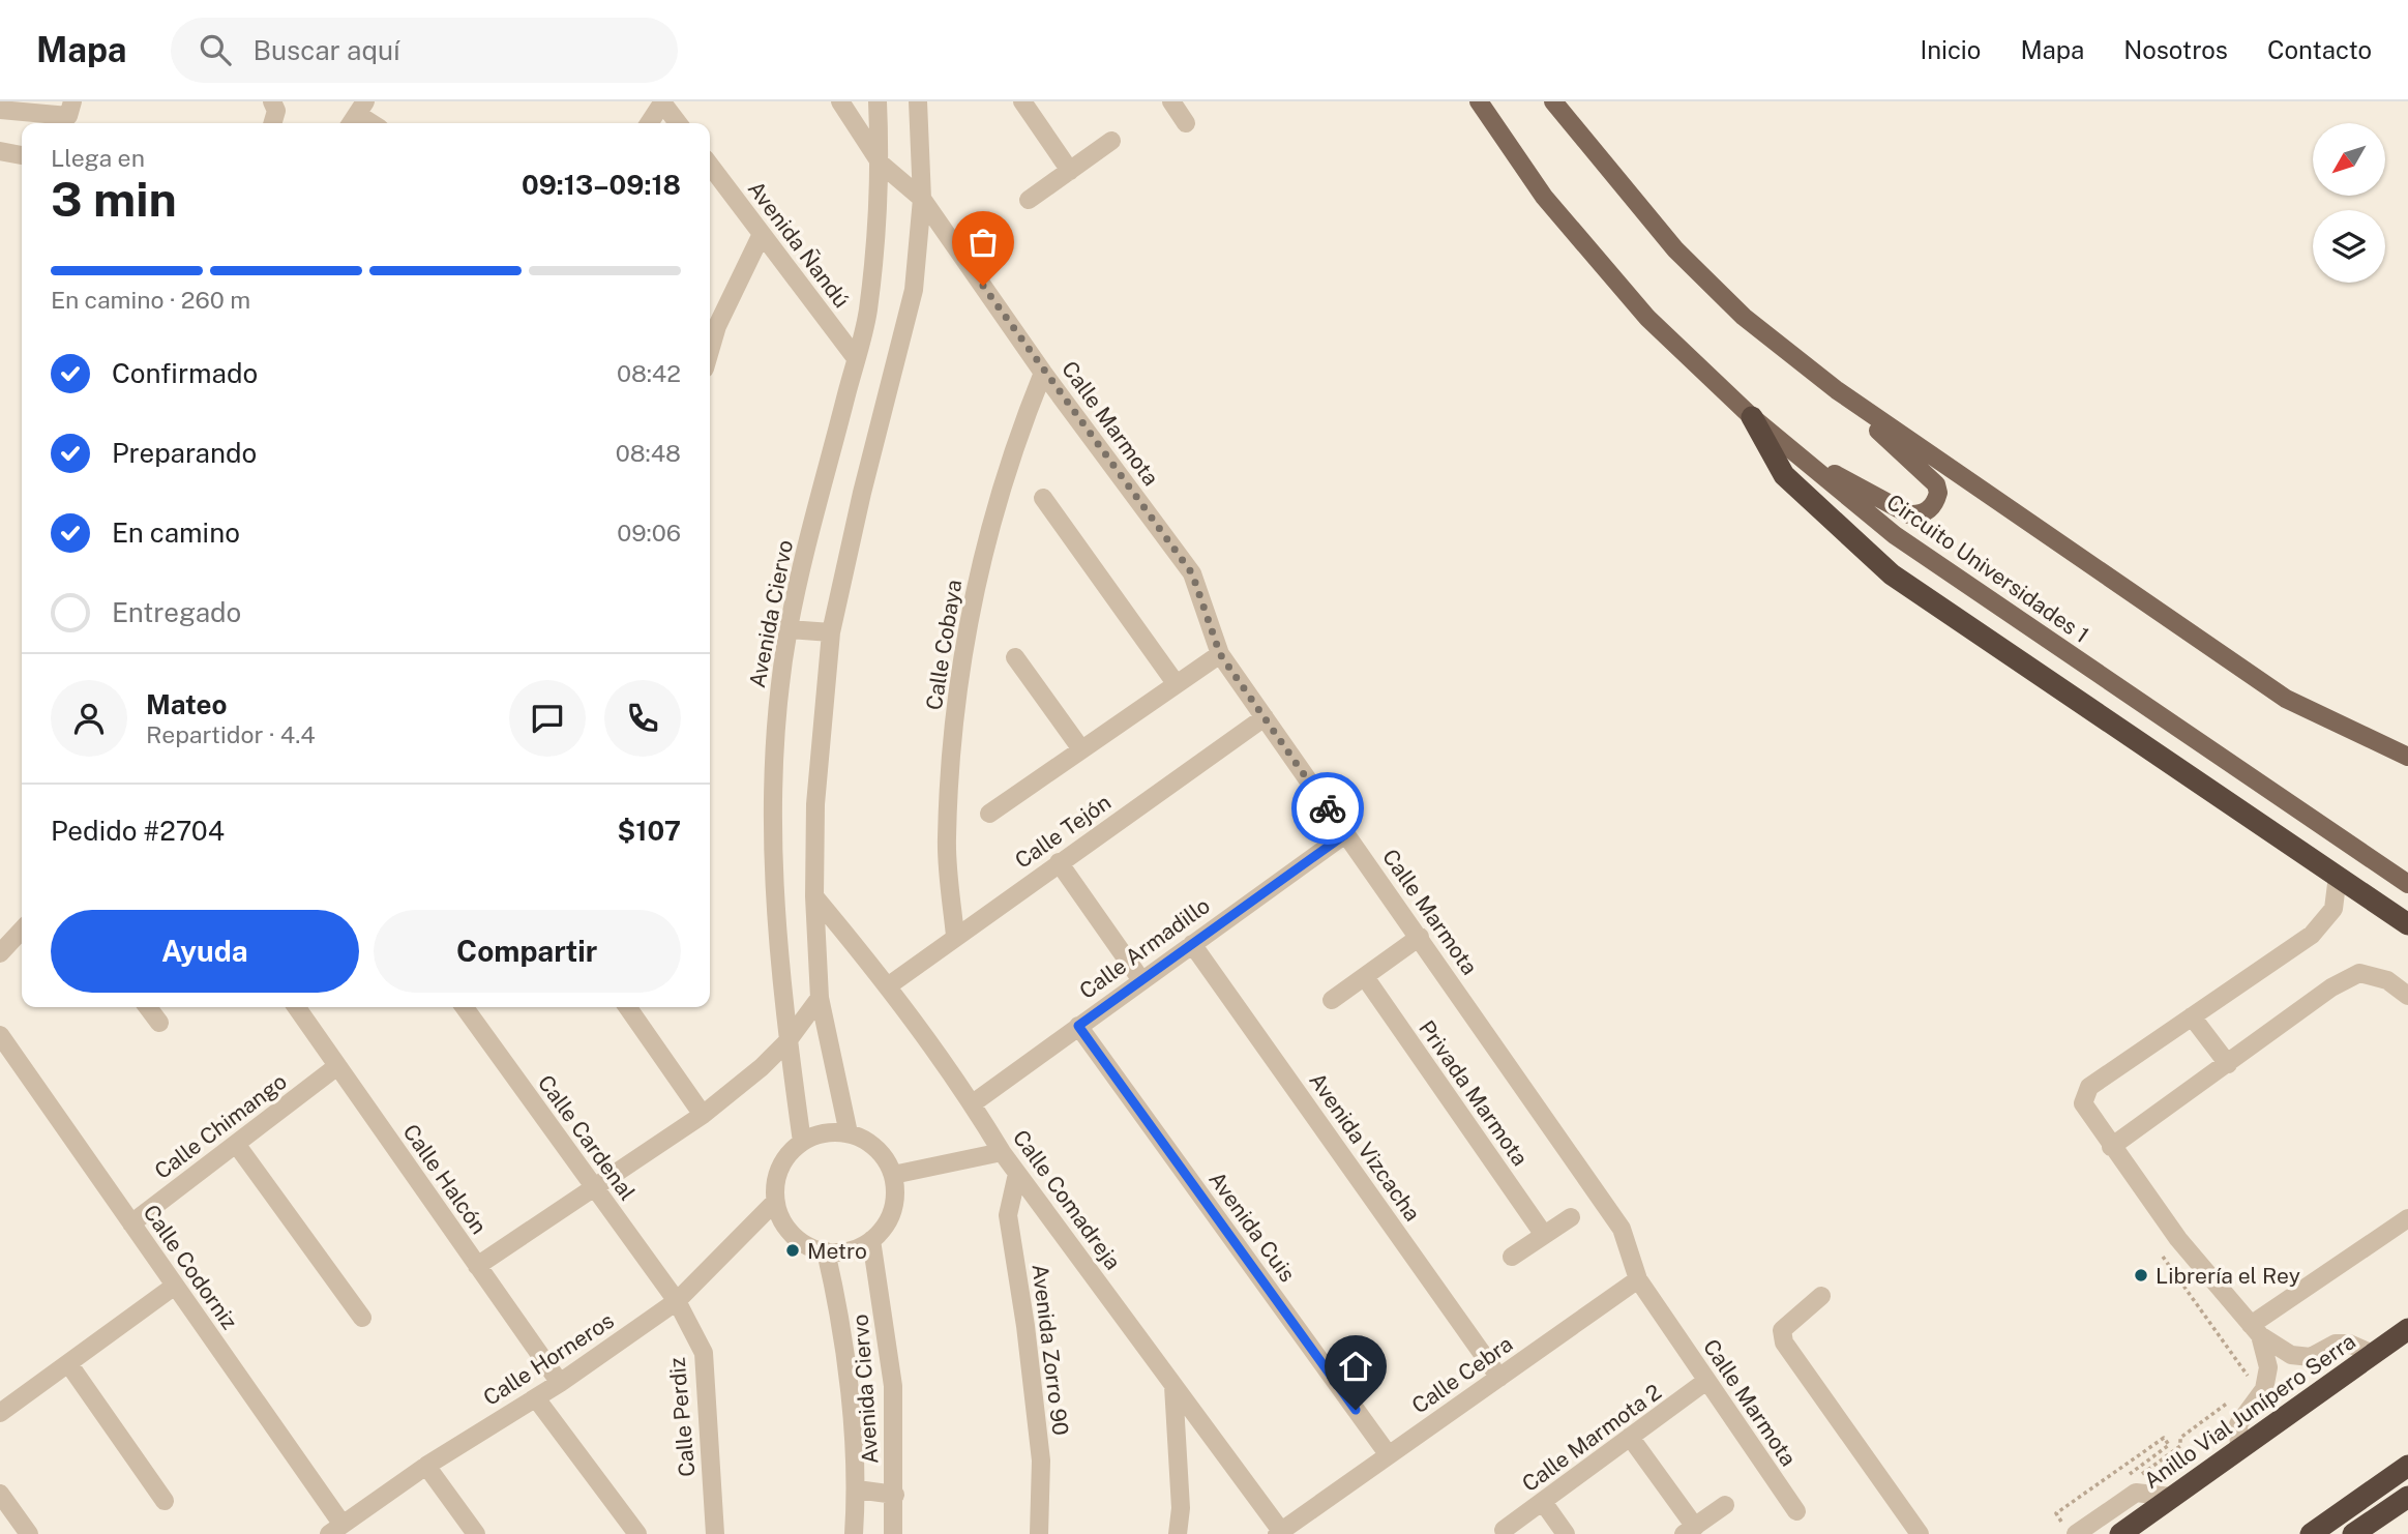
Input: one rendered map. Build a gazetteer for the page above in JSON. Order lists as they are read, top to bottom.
{
  "streets": {
    "highway": ["Anillo Vial Junípero Serra"],
    "main road": ["Circuito Universidades 1"],
    "street": [
      "Avenida Ñandú",
      "Calle Marmota",
      "Avenida Ciervo",
      "Calle Cobaya",
      "Calle Tejón",
      "Calle Armadillo",
      "Privada Marmota",
      "Calle Chimango",
      "Calle Cardenal",
      "Avenida Vizcacha",
      "Calle Halcón",
      "Calle Comadreja",
      "Avenida Cuis",
      "Calle Codorniz",
      "Avenida Zorro 90",
      "Calle Horneros",
      "Calle Cebra",
      "Calle Perdiz",
      "Calle Marmota 2"
    ]
  },
  "crossings": [
    ["Avenida Ñandú", "Avenida Ciervo"],
    ["Calle Marmota", "Avenida Ciervo"],
    ["Calle Marmota", "Calle Cobaya"],
    ["Calle Marmota", "Calle Tejón"],
    ["Calle Marmota", "Calle Armadillo"],
    ["Calle Marmota", "Calle Cebra"],
    ["Calle Marmota", "Calle Marmota 2"],
    ["Avenida Ciervo", "Calle Horneros"],
    ["Calle Cobaya", "Calle Tejón"],
    ["Calle Tejón", "Calle Comadreja"],
    ["Calle Armadillo", "Avenida Vizcacha"],
    ["Calle Armadillo", "Calle Comadreja"],
    ["Calle Armadillo", "Avenida Cuis"],
    ["Calle Chimango", "Calle Halcón"],
    ["Calle Chimango", "Calle Codorniz"],
    ["Calle Cardenal", "Calle Horneros"],
    ["Calle Cardenal", "Calle Perdiz"],
    ["Avenida Vizcacha", "Calle Cebra"],
    ["Calle Halcón", "Calle Horneros"],
    ["Calle Comadreja", "Avenida Zorro 90"],
    ["Calle Comadreja", "Calle Cebra"],
    ["Avenida Cuis", "Calle Cebra"],
    ["Calle Codorniz", "Calle Horneros"],
    ["Calle Horneros", "Calle Perdiz"]
  ],
  "places": ["Metro", "Librería el Rey"],
  "north": "bottom left",
  "page": {
    "header": "Mapa",
    "search": "Buscar aquí",
    "nav": [
      "Inicio",
      "Mapa",
      "Nosotros",
      "Contacto"
    ],
    "heading": ["3 min", "Llega en", "09:13–09:18"],
    "panel": [
      "Mateo",
      "Repartidor · 4.4",
      "Pedido #2704",
      "$107"
    ],
    "bar": "En camino · 260 m",
    "list": [
      ["Confirmado", "08:42"],
      ["Preparando", "08:48"],
      ["En camino", "09:06"],
      "Entregado"
    ],
    "buttons": ["Ayuda", "Compartir"]
  }
}
